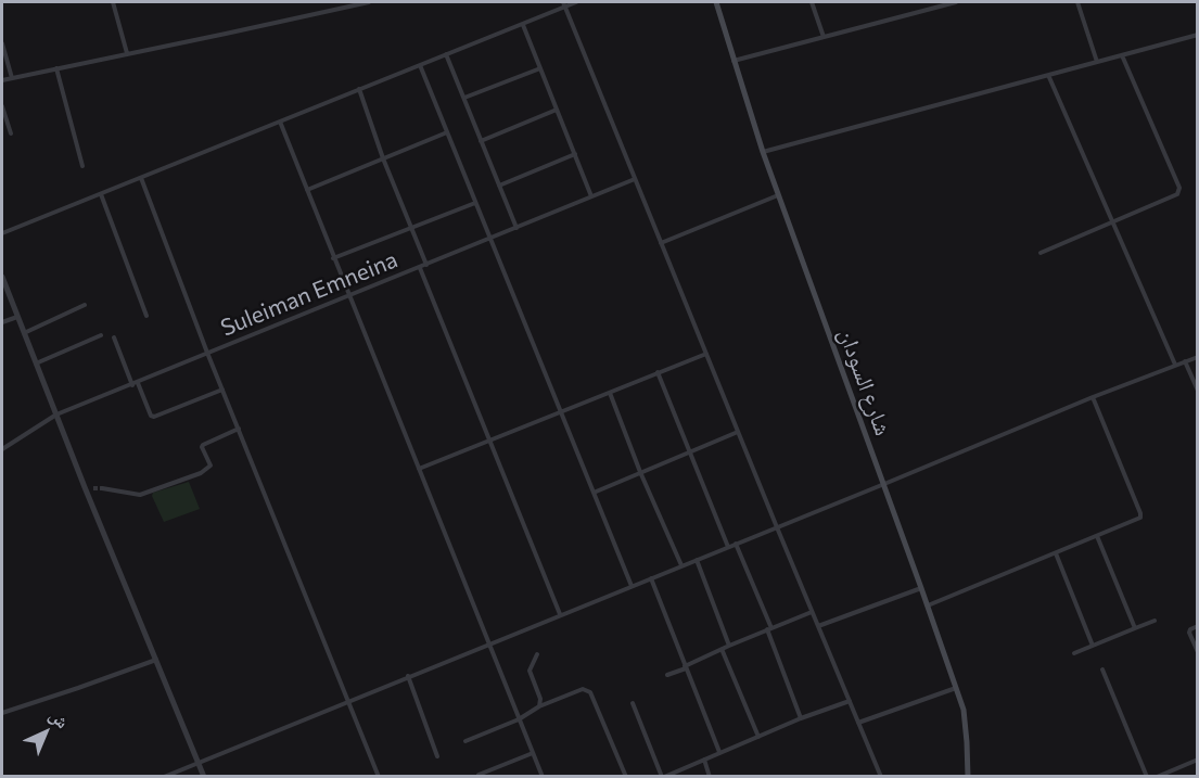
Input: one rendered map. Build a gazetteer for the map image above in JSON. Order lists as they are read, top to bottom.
{
  "streets": {
    "main road": ["شارع السودان"],
    "street": ["Suleiman Emneina"]
  },
  "north": "top right"
}
